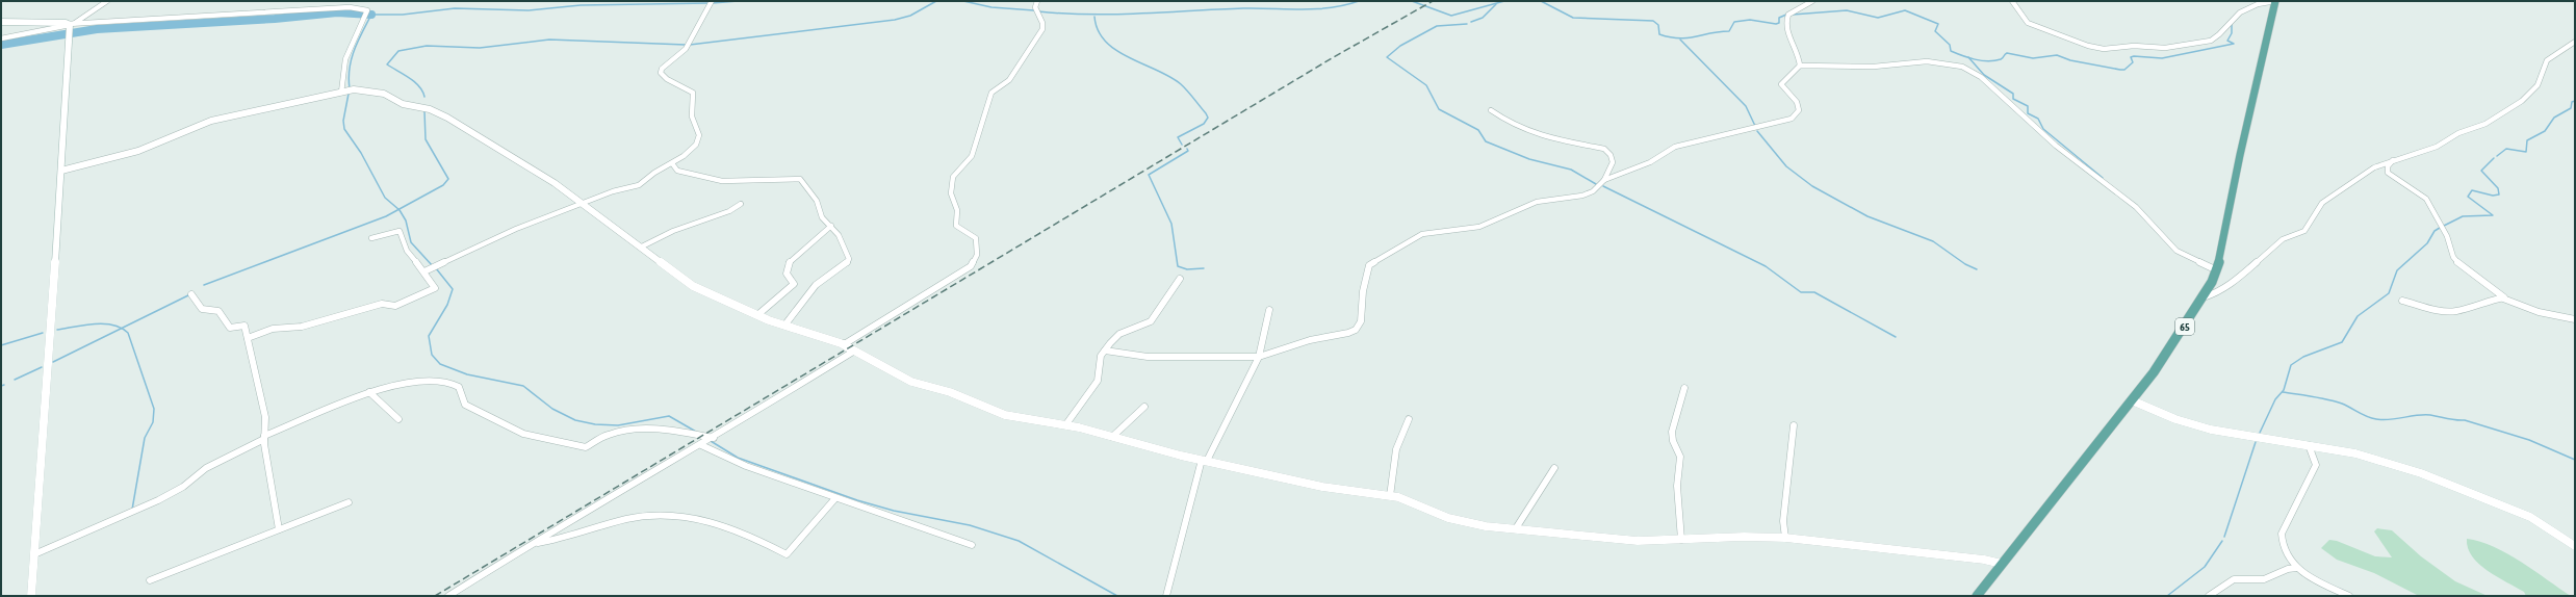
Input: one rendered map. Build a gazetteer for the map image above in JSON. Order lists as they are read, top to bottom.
{
  "streets": {
    "main road": ["65"]
  }
}
